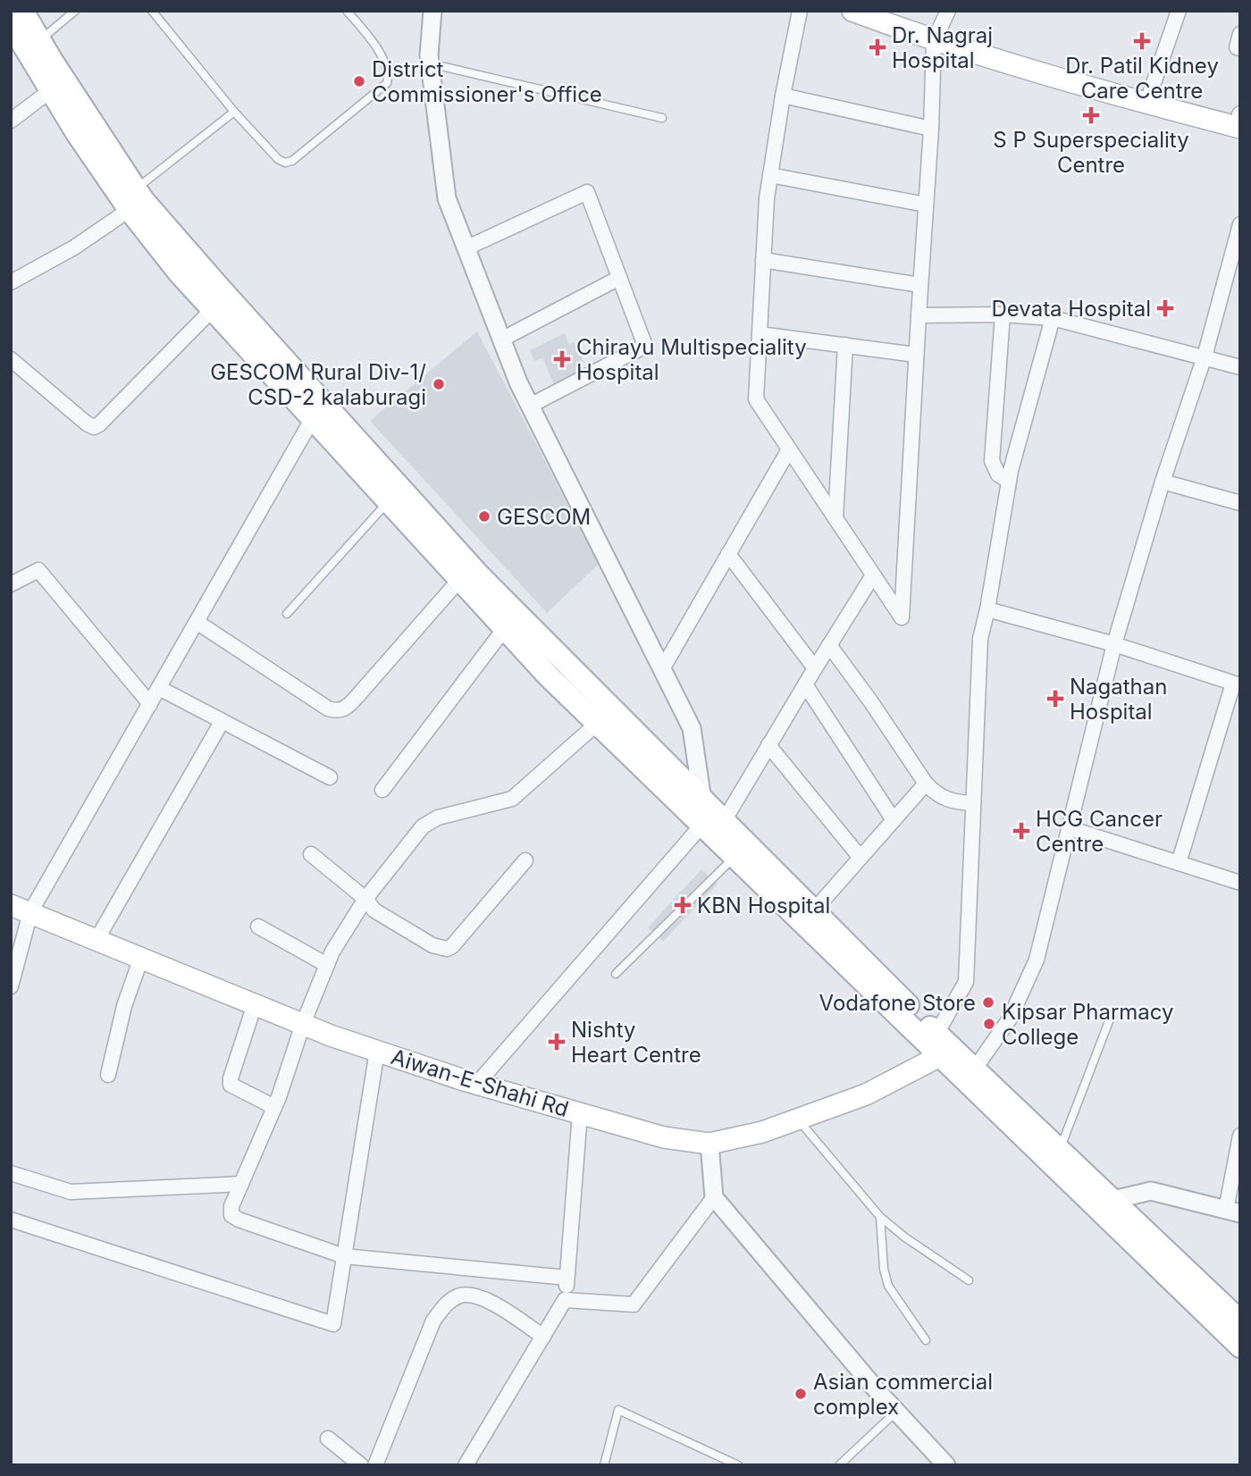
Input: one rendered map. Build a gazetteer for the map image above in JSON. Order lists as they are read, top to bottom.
{
  "streets": {
    "main road": ["Aiwan-E-Shahi Rd"]
  },
  "places": {
    "health": [
      "Dr. Patil Kidney Care Centre",
      "Dr. Nagraj Hospital",
      "S P Superspeciality Centre",
      "Devata Hospital",
      "Chirayu Multispeciality Hospital",
      "Nagathan Hospital",
      "HCG Cancer Centre",
      "KBN Hospital",
      "Nishty Heart Centre"
    ],
    "other": [
      "District Commissioner's Office",
      "GESCOM Rural Div-1/ CSD-2 kalaburagi",
      "GESCOM",
      "Vodafone Store",
      "Kipsar Pharmacy College",
      "Asian commercial complex"
    ]
  }
}
